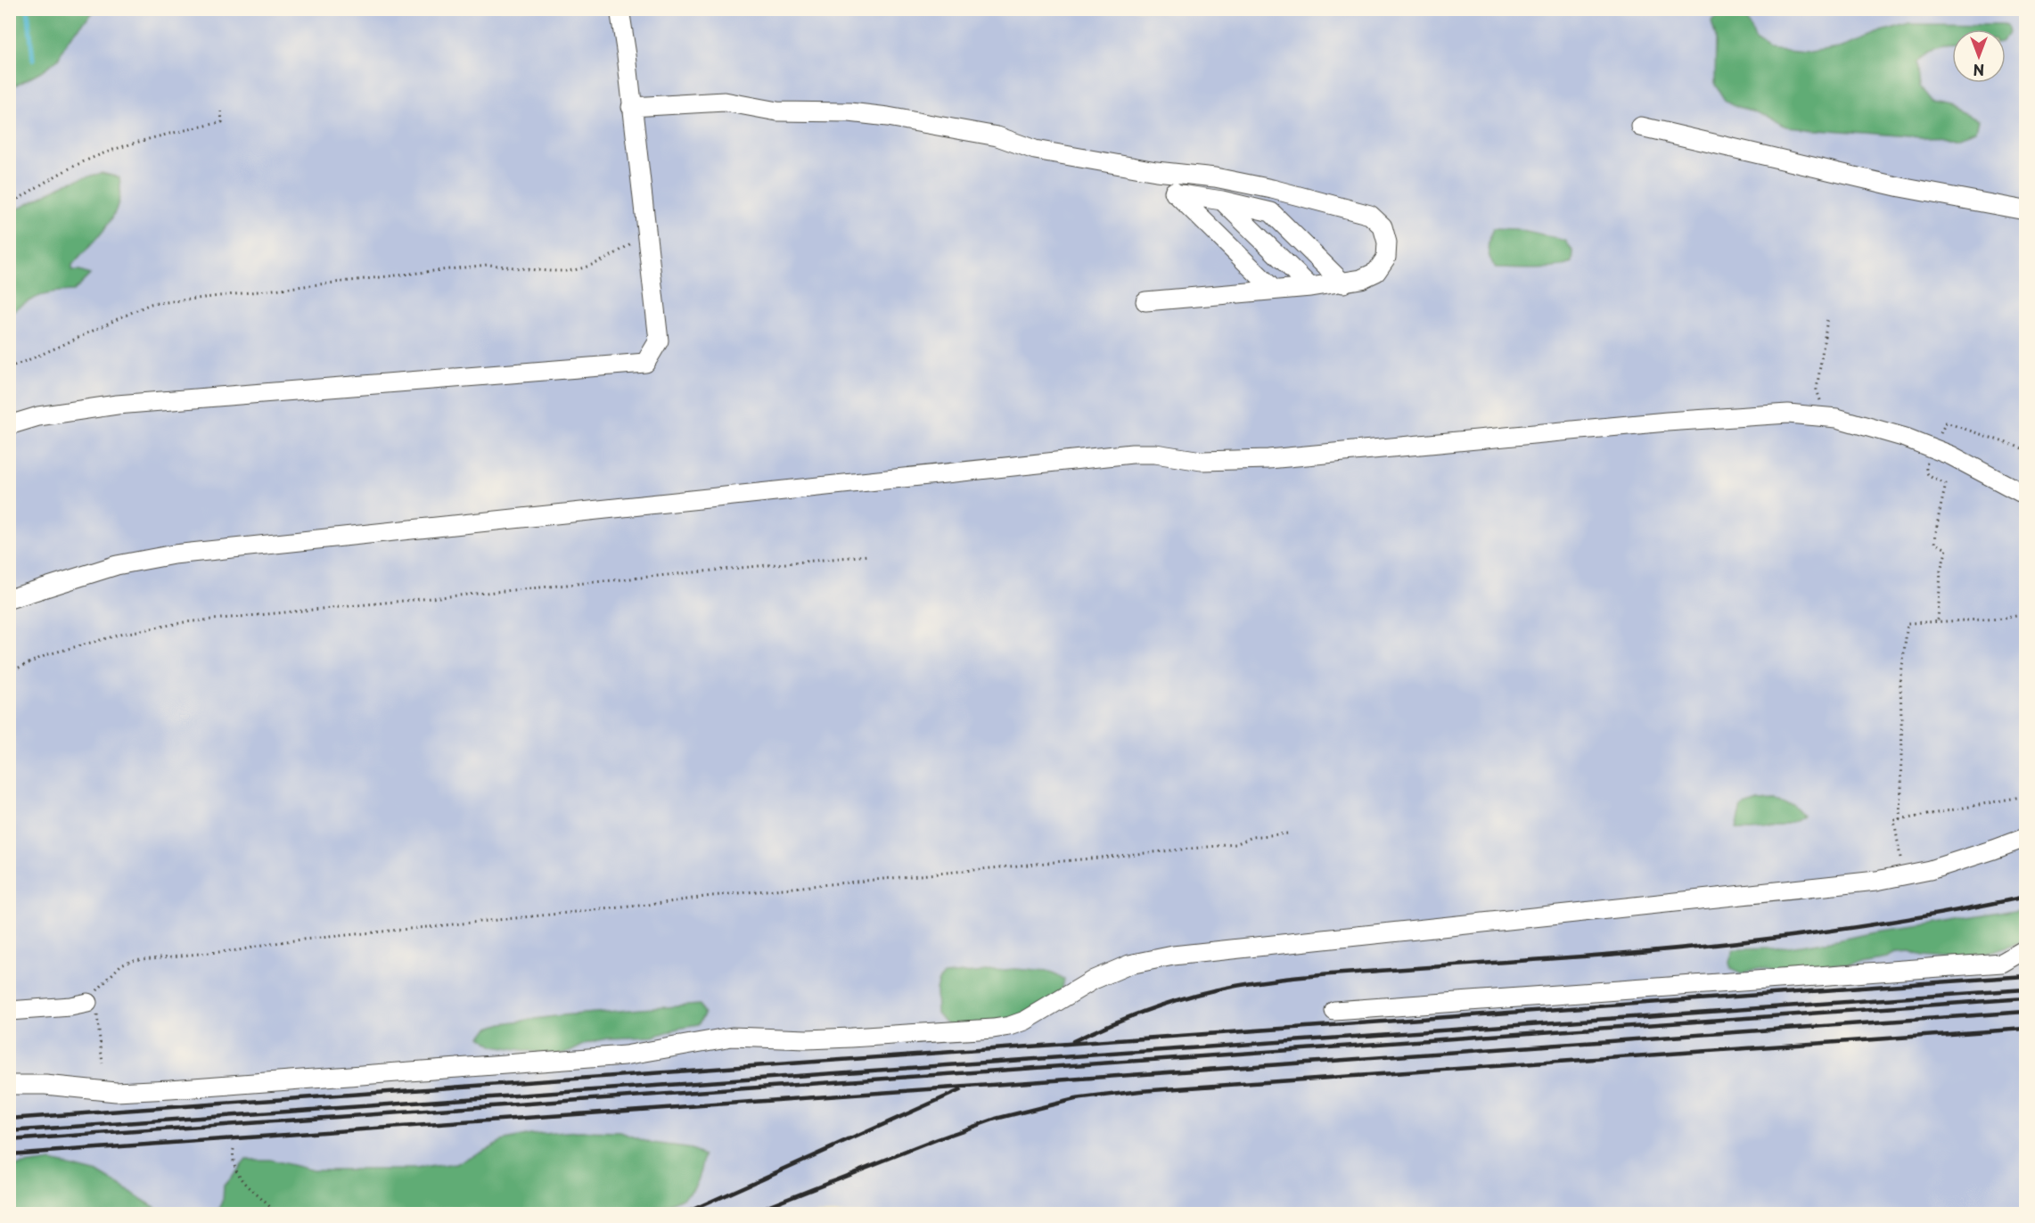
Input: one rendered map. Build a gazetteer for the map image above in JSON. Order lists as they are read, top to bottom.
{
  "north": "bottom"
}
